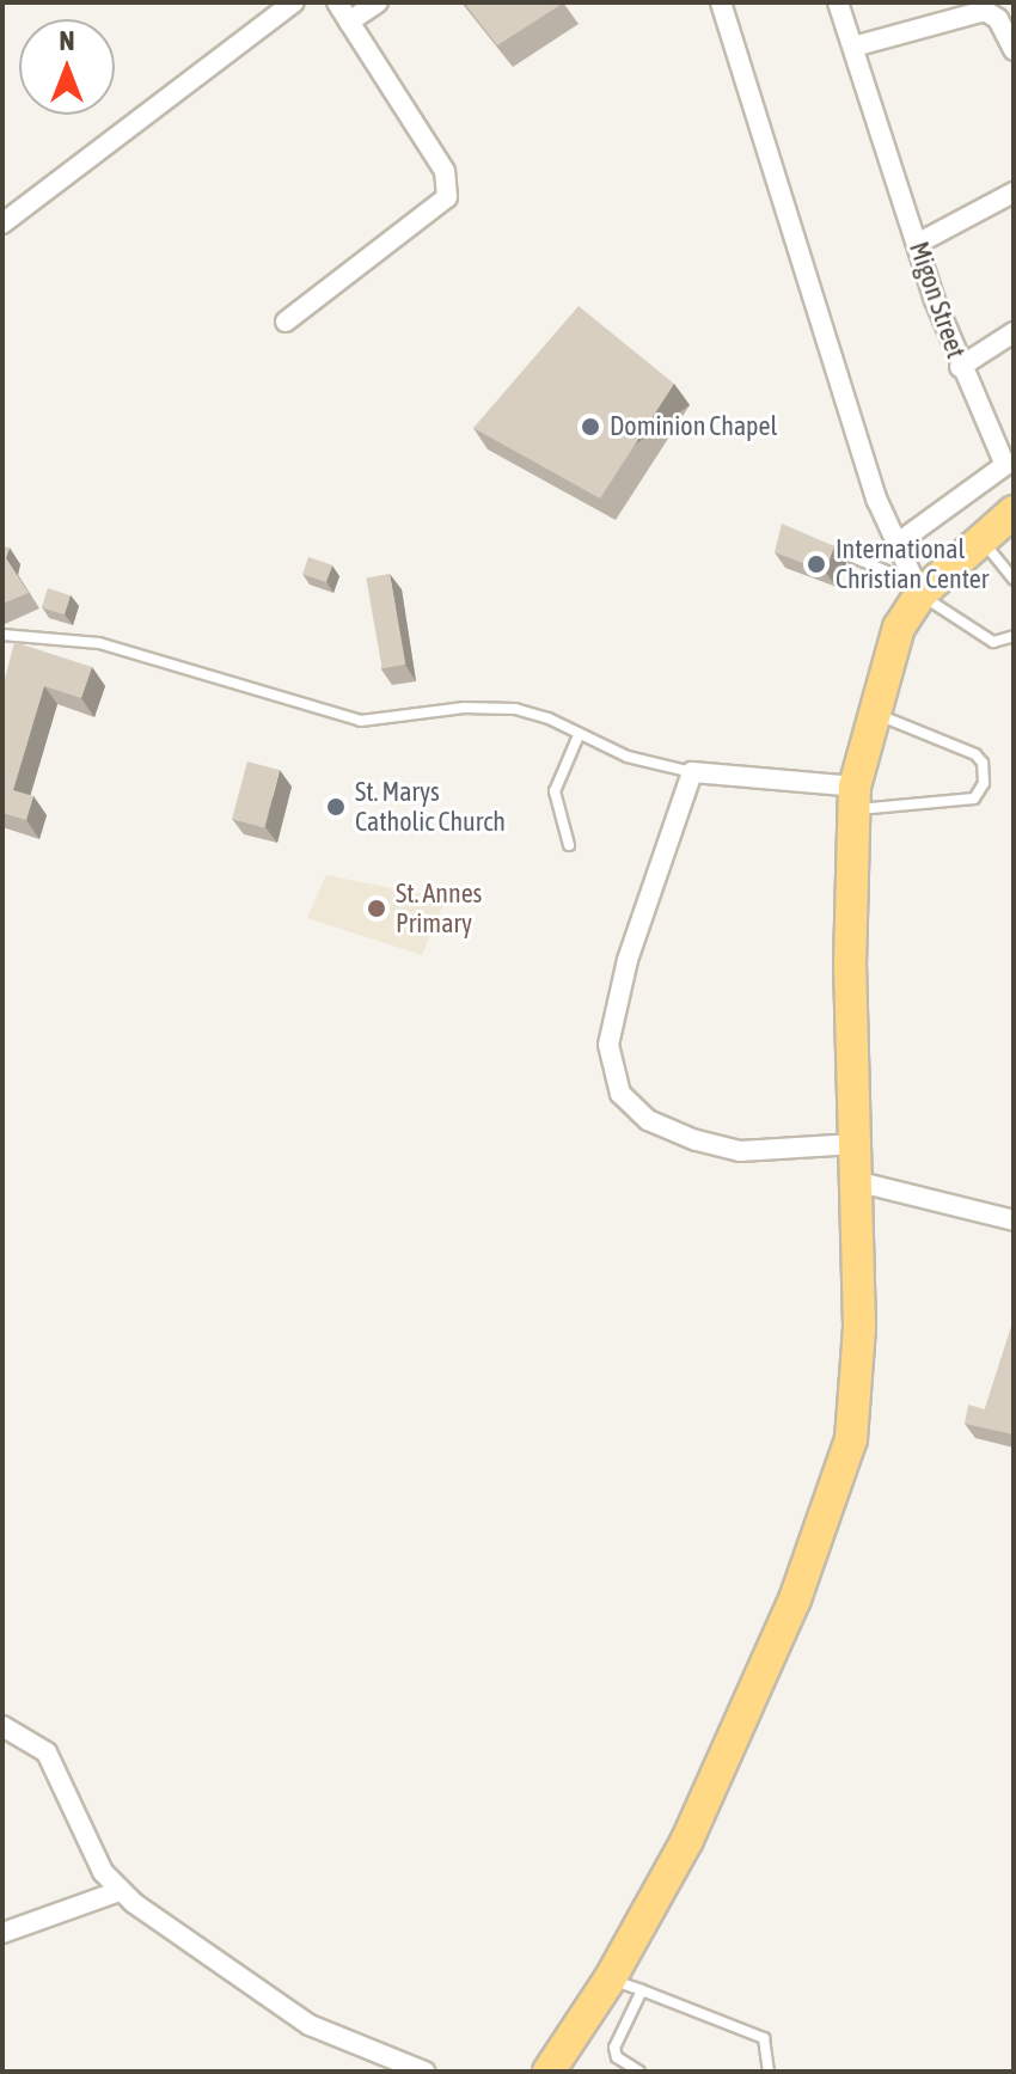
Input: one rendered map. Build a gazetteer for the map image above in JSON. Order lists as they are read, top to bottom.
{
  "streets": {
    "street": ["Migon Street"]
  },
  "places": [
    "Dominion Chapel",
    "International Christian Center",
    "St. Marys Catholic Church",
    "St. Annes Primary"
  ],
  "north": "top"
}
